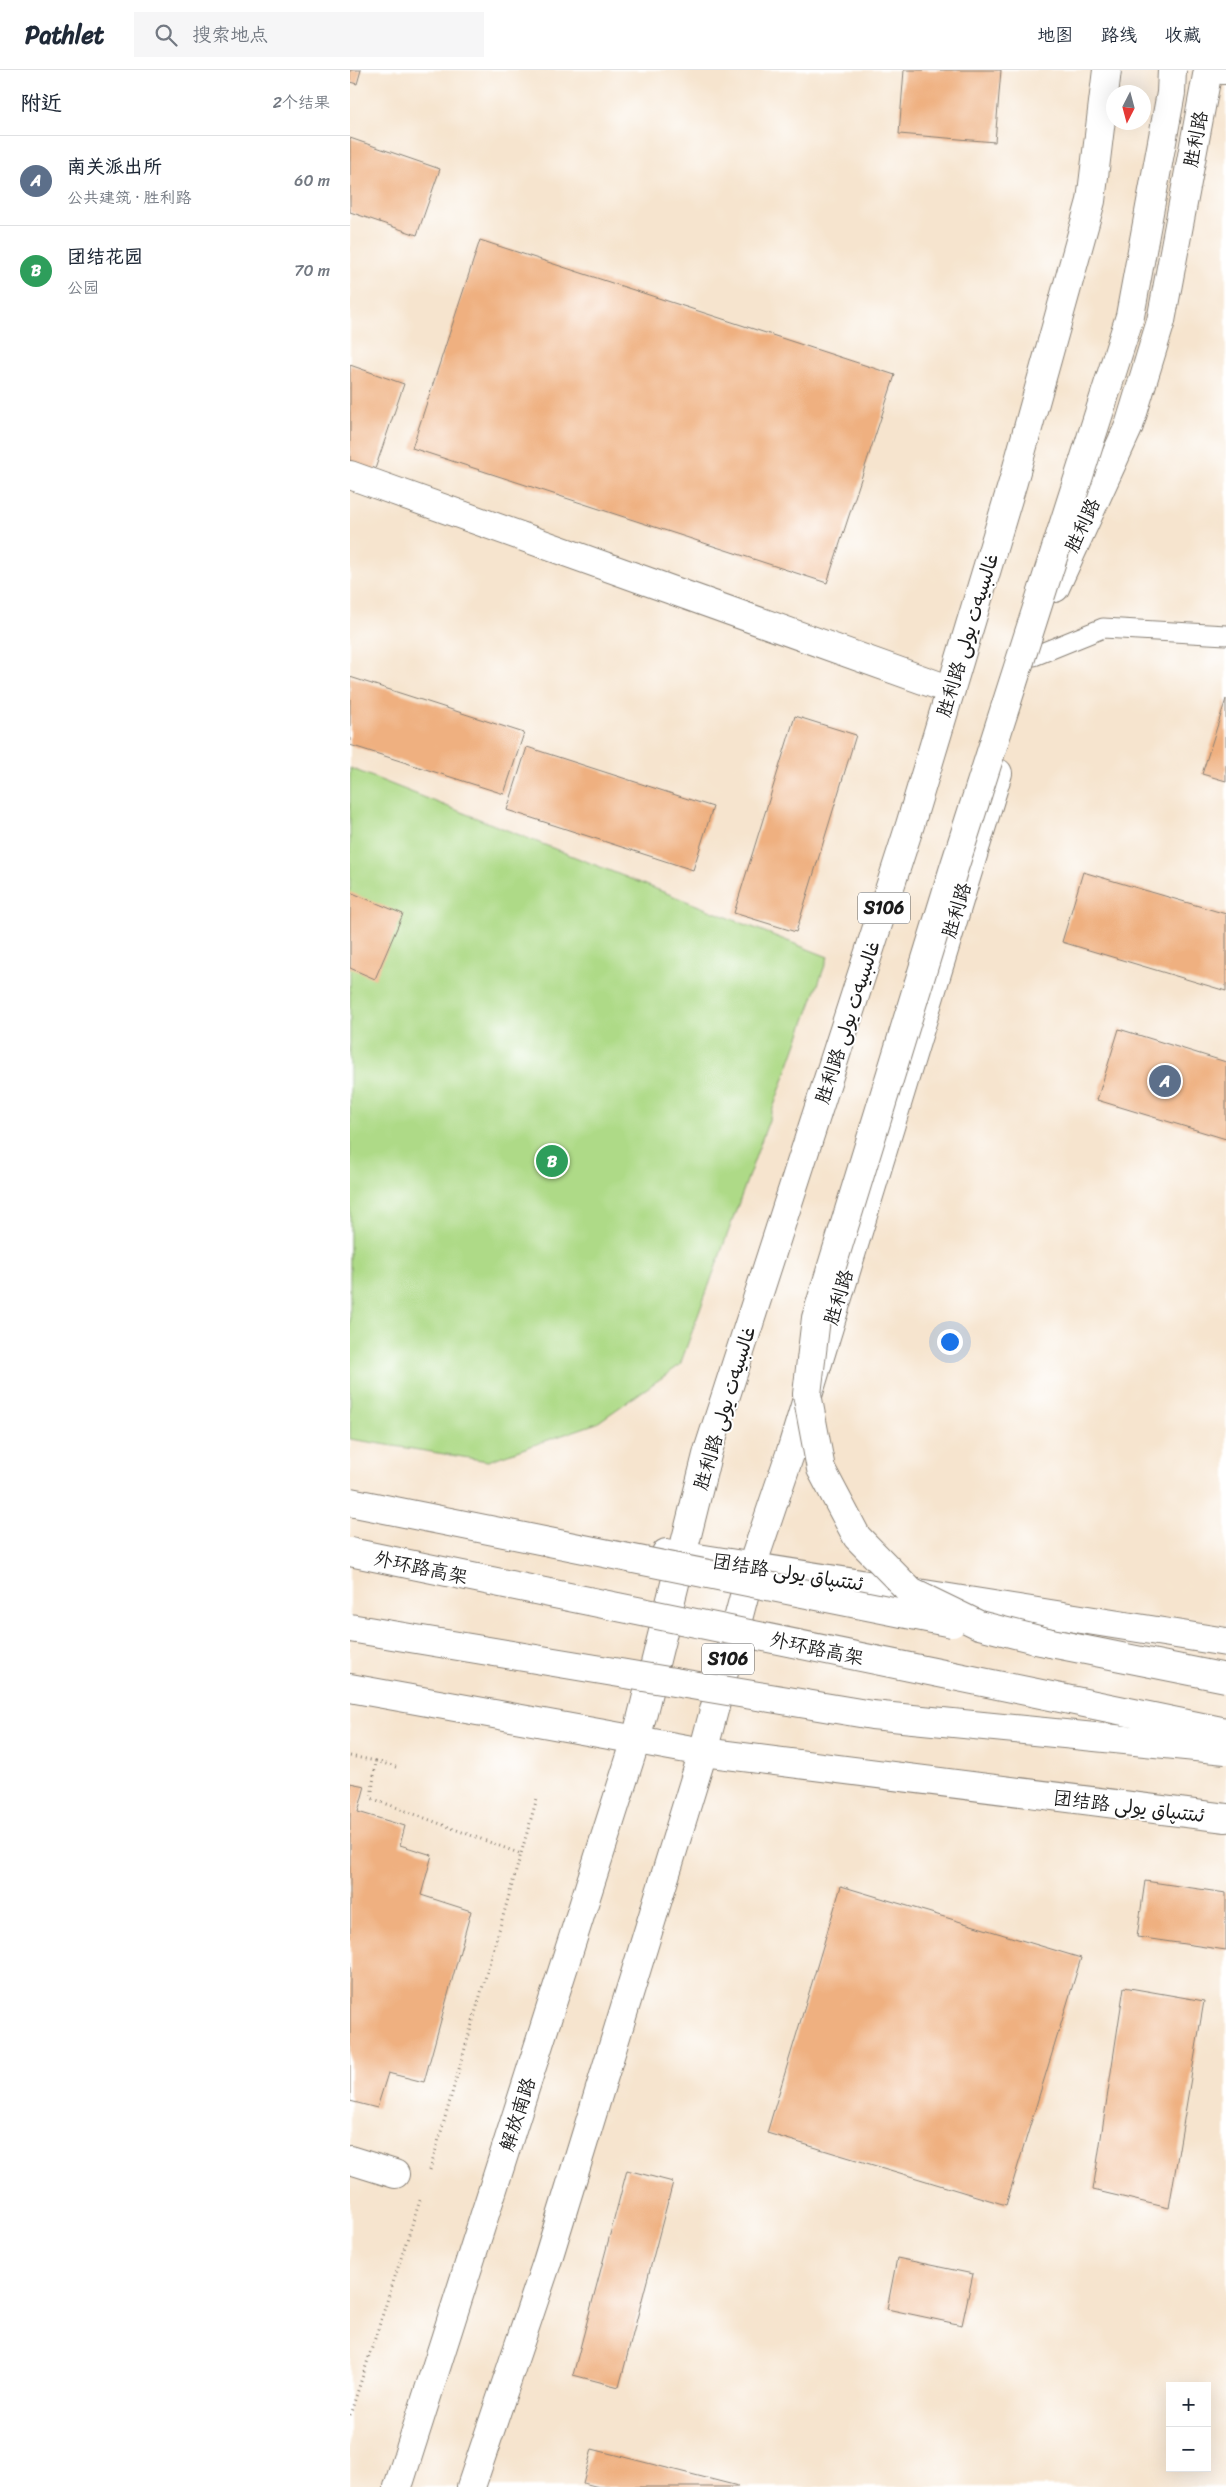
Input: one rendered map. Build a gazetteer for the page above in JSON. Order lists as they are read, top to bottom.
{
  "streets": {
    "main road": [
      "胜利路",
      "胜利路 غالىبىيەت يولى",
      "S106",
      "外环路高架",
      "团结路 ئىتتىپاق يولى",
      "解放南路"
    ]
  },
  "crossings": [
    ["胜利路", "团结路 ئىتتىپاق يولى"],
    ["胜利路 غالىبىيەت يولى", "团结路 ئىتتىپاق يولى"],
    ["胜利路 غالىبىيەت يولى", "解放南路"],
    ["团结路 ئىتتىپاق يولى", "解放南路"]
  ],
  "north": "bottom",
  "page": {
    "header": "Pathlet",
    "search": "搜索地点",
    "nav": ["地图", "路线", "收藏"],
    "heading": ["附近", "2个结果"],
    "list": [
      {
        "mark": "A",
        "name": "南关派出所",
        "note": "公共建筑 · 胜利路",
        "value": "60 m"
      },
      {
        "mark": "B",
        "name": "团结花园",
        "note": "公园",
        "value": "70 m"
      }
    ],
    "pins": ["A", "B"],
    "map_buttons": ["+", "−"]
  }
}
